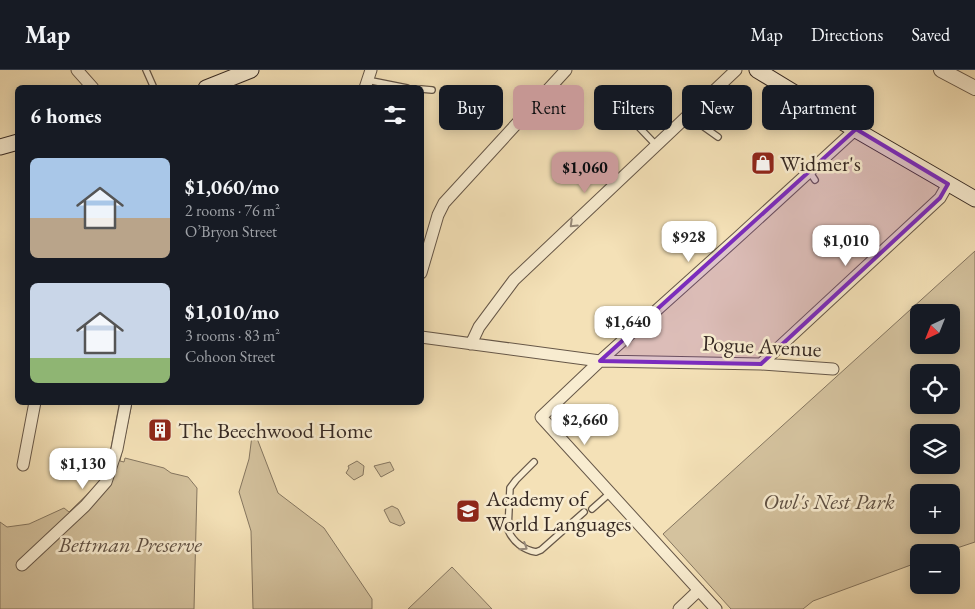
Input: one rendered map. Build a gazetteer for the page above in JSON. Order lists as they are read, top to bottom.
{
  "streets": {
    "street": ["Pogue Avenue"]
  },
  "parks": ["Owl's Nest Park", "Bettman Preserve"],
  "places": {
    "shop": ["Widmer's"],
    "building": ["The Beechwood Home"],
    "school or university": ["Academy of World Languages"]
  },
  "north": "bottom left",
  "page": {
    "header": "Map",
    "nav": ["Map", "Directions", "Saved"],
    "chip": [
      "Buy",
      "Rent",
      "Filters",
      "New",
      "Apartment"
    ],
    "heading": "6 homes",
    "list": [
      {
        "name": "$1,060/mo",
        "note": "2 rooms · 76 m² · O’Bryon Street"
      },
      {
        "name": "$1,010/mo",
        "note": "3 rooms · 83 m² · Cohoon Street"
      }
    ],
    "price": [
      "$1,060",
      "$928",
      "$1,010",
      "$1,640",
      "$2,660",
      "$1,130"
    ],
    "map_buttons": ["+", "−"]
  }
}
